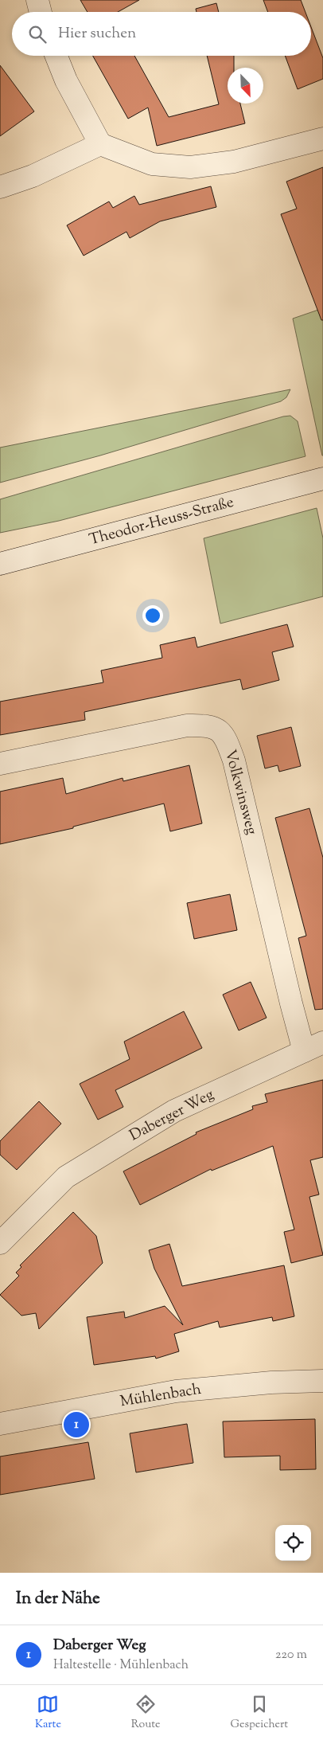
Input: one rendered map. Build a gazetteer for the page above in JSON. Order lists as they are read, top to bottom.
{
  "streets": {
    "street": [
      "Theodor-Heuss-Straße",
      "Volkwinsweg",
      "Daberger Weg",
      "Mühlenbach"
    ]
  },
  "crossings": [
    ["Volkwinsweg", "Daberger Weg"]
  ],
  "north": "bottom right",
  "page": {
    "search": "Hier suchen",
    "pins": "1",
    "heading": "In der Nähe",
    "list": [
      {
        "mark": "1",
        "name": "Daberger Weg",
        "note": "Haltestelle · Mühlenbach",
        "value": "220 m"
      }
    ],
    "nav": ["Karte", "Route", "Gespeichert"]
  }
}
